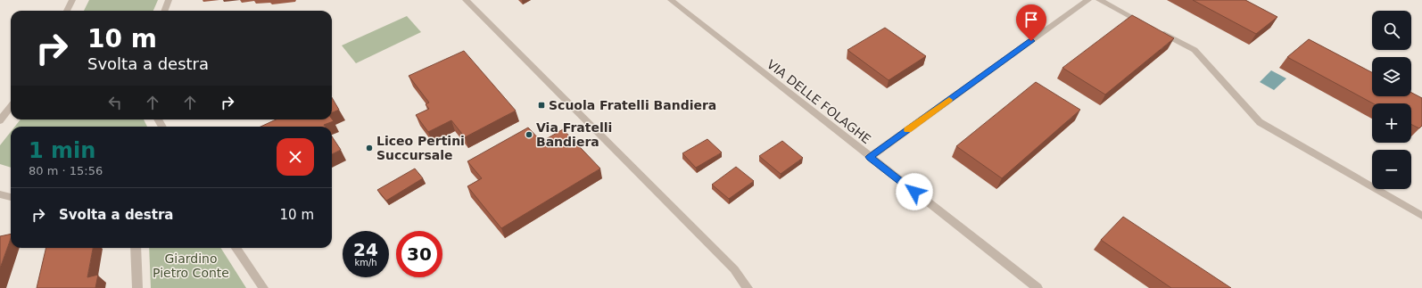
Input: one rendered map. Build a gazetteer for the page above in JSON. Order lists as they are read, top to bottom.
{
  "streets": {
    "street": ["VIA DELLE FOLAGHE"]
  },
  "parks": ["Giardino Pietro Conte"],
  "places": {
    "transit": ["Scuola Fratelli Bandiera"],
    "other": ["Via Fratelli Bandiera", "Liceo Pertini Succursale"]
  },
  "page": {
    "map_buttons": ["+", "−"],
    "turn": ["10 m", "Svolta a destra"],
    "heading": ["1 min", "80 m · 15:56"],
    "list": [
      {
        "name": "Svolta a destra",
        "value": "10 m"
      }
    ],
    "speed": "24 km/h",
    "limit": "30"
  }
}
